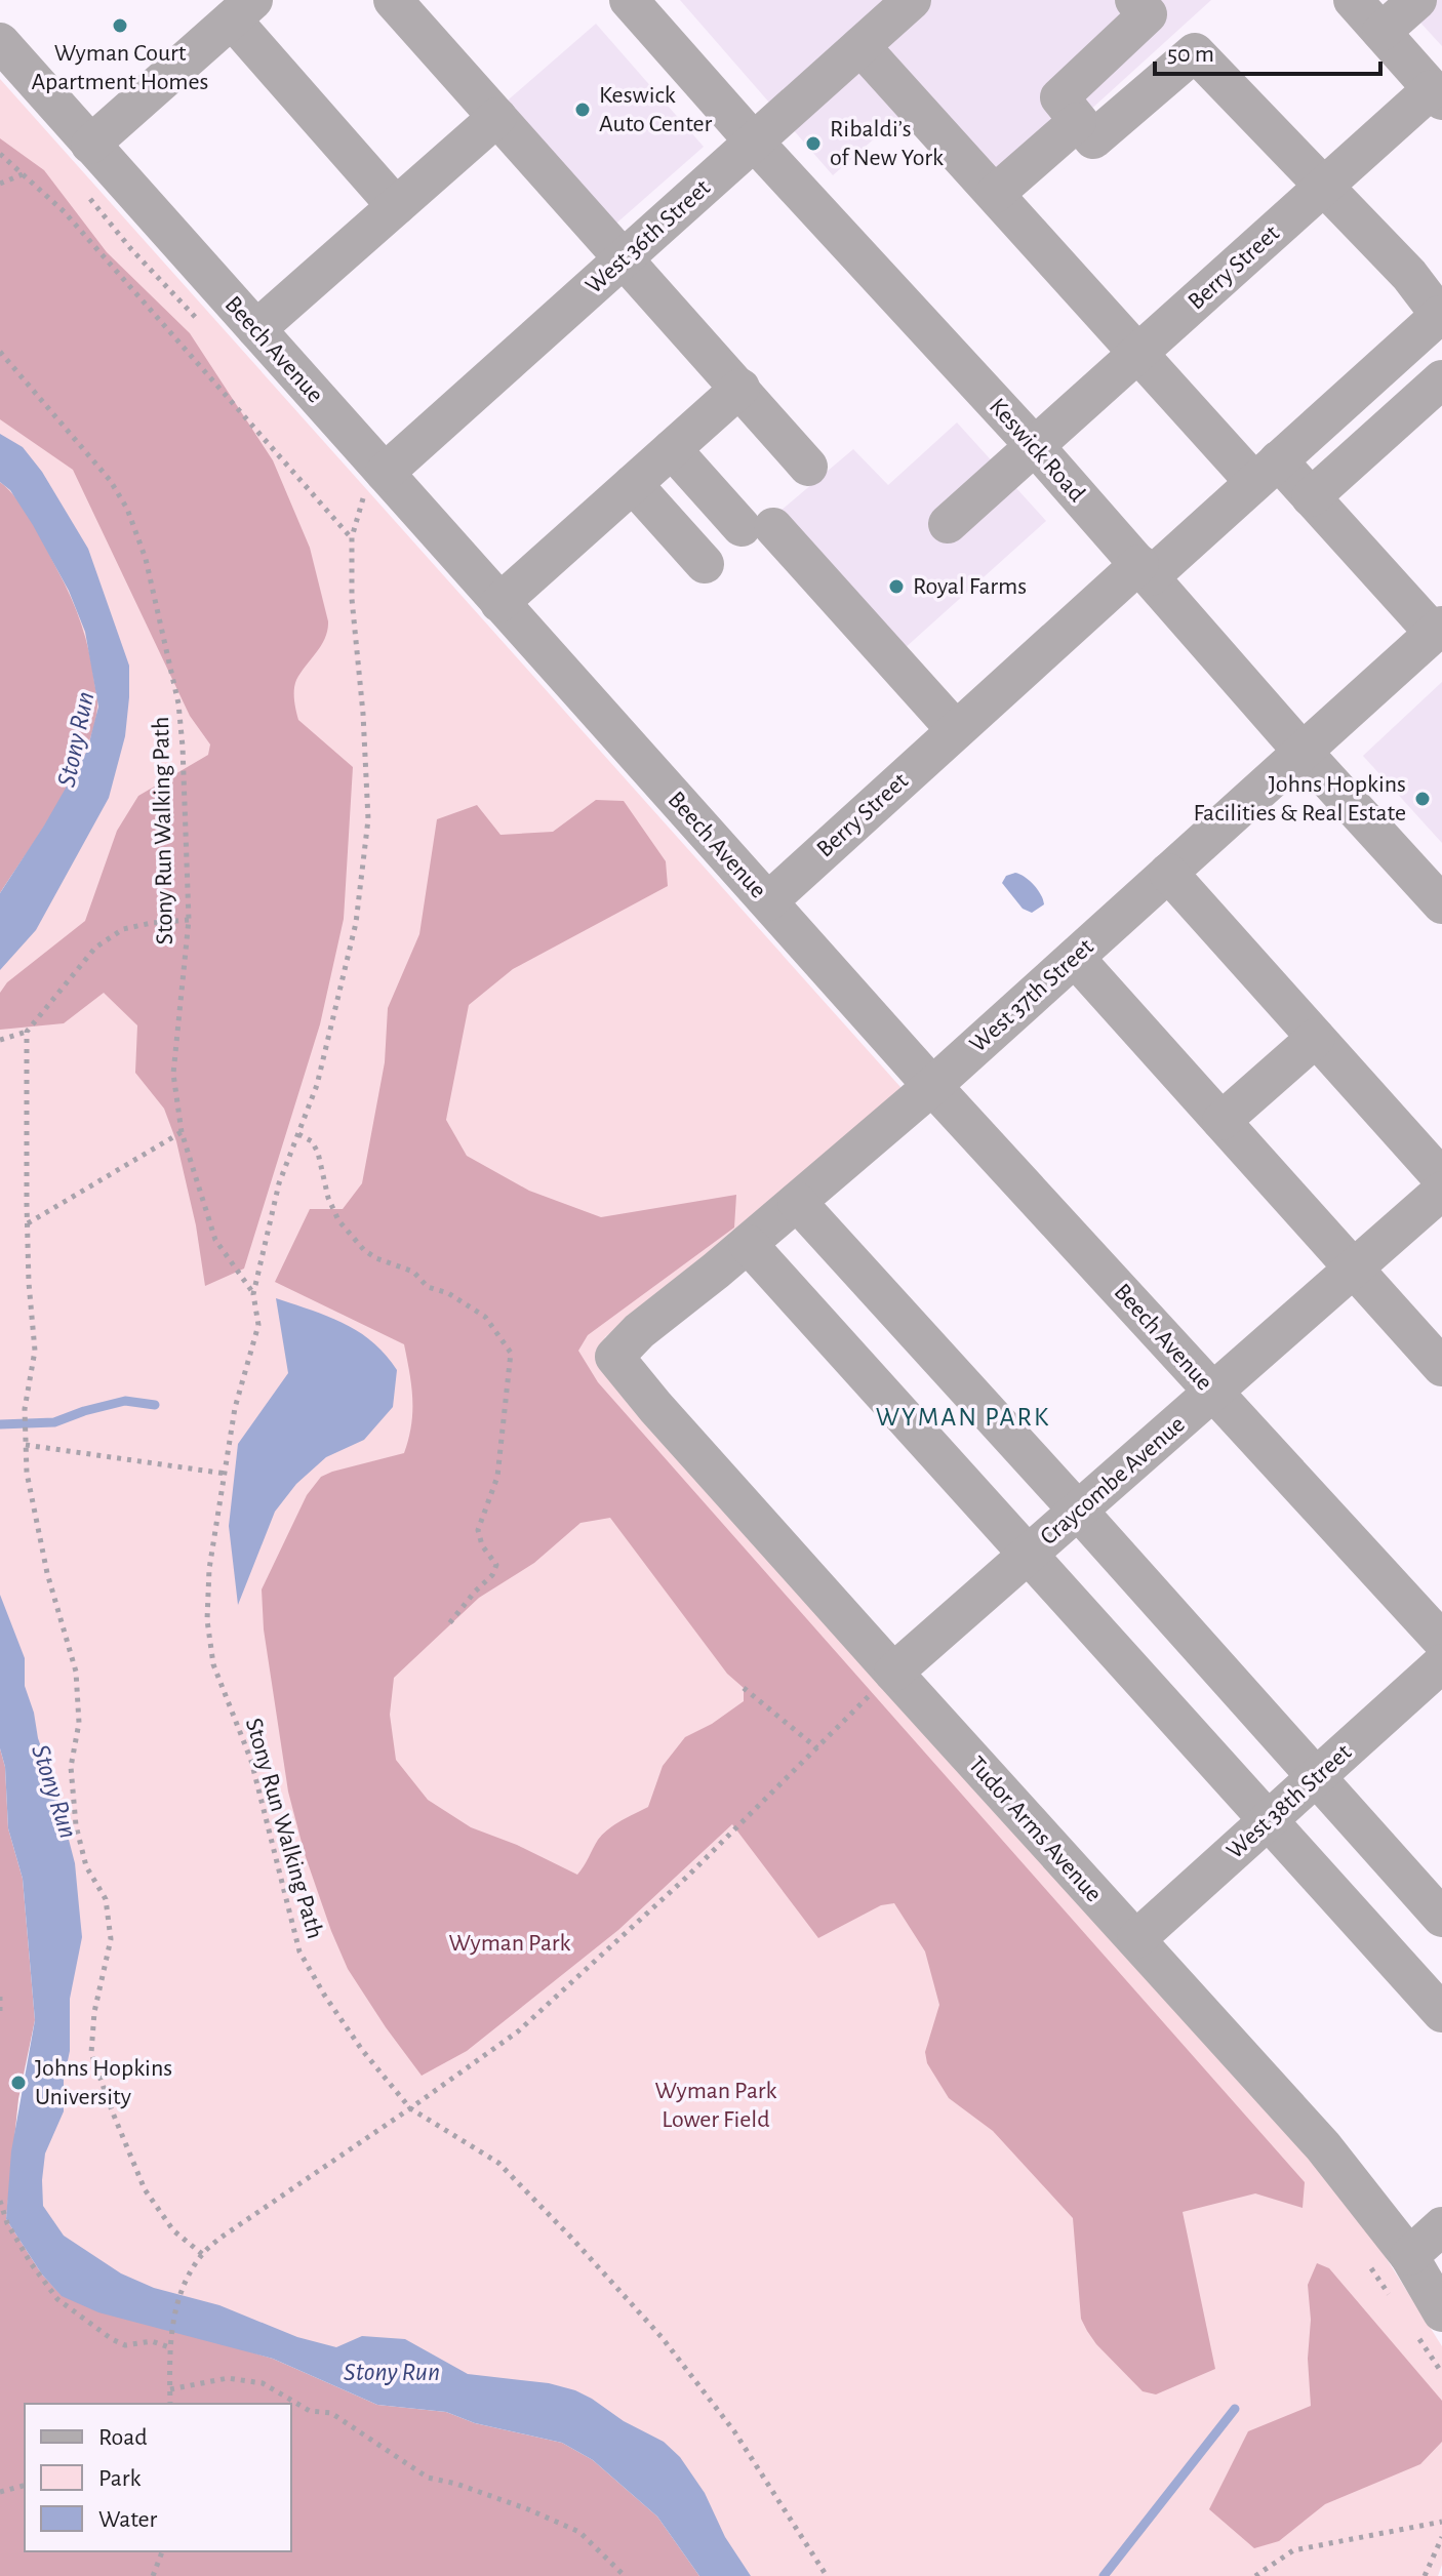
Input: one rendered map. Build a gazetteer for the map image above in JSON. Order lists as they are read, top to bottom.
{
  "streets": {
    "street": [
      "West 36th Street",
      "Berry Street",
      "Beech Avenue",
      "Keswick Road",
      "West 37th Street",
      "Craycombe Avenue",
      "West 38th Street",
      "Tudor Arms Avenue"
    ],
    "path": ["Stony Run Walking Path"]
  },
  "crossings": [
    ["West 36th Street", "Beech Avenue"],
    ["West 36th Street", "Keswick Road"],
    ["West 36th Street", "Stony Run Walking Path"],
    ["Berry Street", "Beech Avenue"],
    ["Berry Street", "Keswick Road"],
    ["Beech Avenue", "Stony Run Walking Path"],
    ["Beech Avenue", "West 37th Street"],
    ["Beech Avenue", "Craycombe Avenue"],
    ["Keswick Road", "West 37th Street"],
    ["West 37th Street", "Tudor Arms Avenue"],
    ["Craycombe Avenue", "Tudor Arms Avenue"],
    ["West 38th Street", "Tudor Arms Avenue"]
  ],
  "districts": ["WYMAN PARK"],
  "water": ["Stony Run"],
  "parks": ["Wyman Park", "Wyman Park Lower Field"],
  "places": [
    "Wyman Court Apartment Homes",
    "Keswick Auto Center",
    "Ribaldi’s of New York",
    "Royal Farms",
    "Johns Hopkins Facilities & Real Estate",
    "Johns Hopkins University"
  ],
  "legend": ["Road", "Park", "Water"],
  "scale_bar": "50 m"
}
